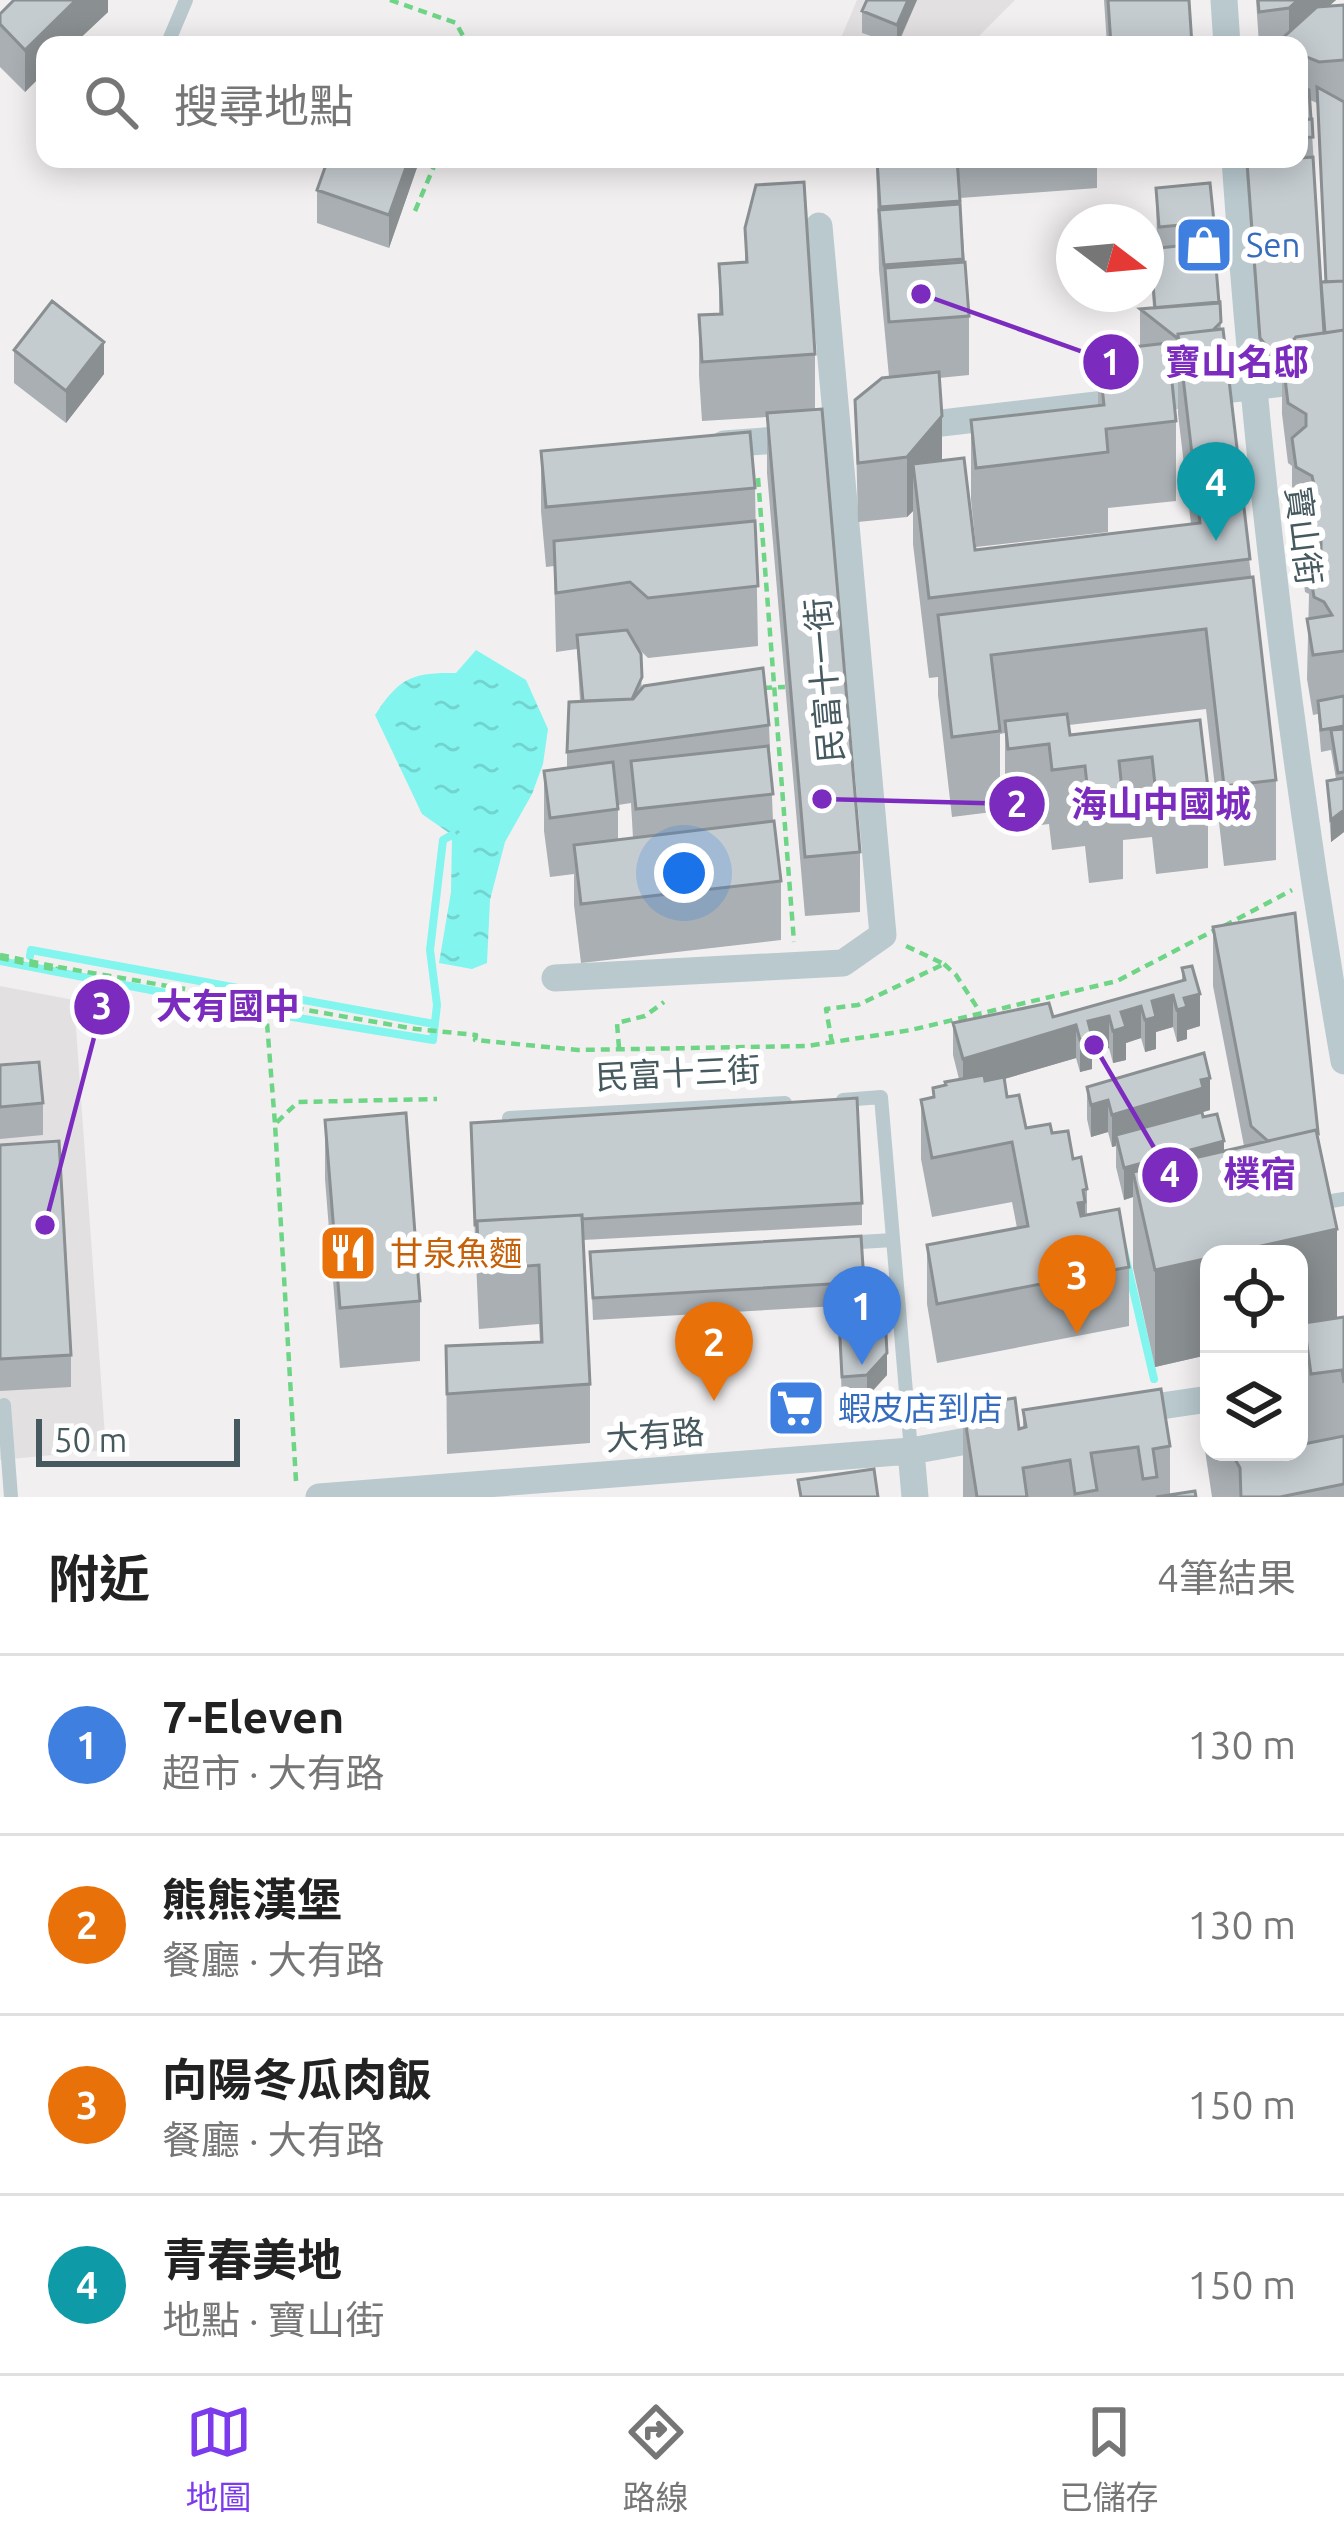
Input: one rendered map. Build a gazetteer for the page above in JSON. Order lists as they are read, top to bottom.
{
  "streets": {
    "street": ["寶山街", "民富十一街", "大有路"],
    "lane": ["民富十三街"]
  },
  "places": {
    "shop": ["Sen"],
    "other": [
      "寶山名邸",
      "海山中國城",
      "樸宿",
      "大有國中"
    ],
    "restaurant": ["甘泉魚麵"],
    "supermarket": ["蝦皮店到店"]
  },
  "scale_bar": "50 m",
  "north": "right",
  "page": {
    "search": "搜尋地點",
    "pins": [
      "4",
      "3",
      "1",
      "2"
    ],
    "scale": "50 m",
    "heading": ["附近", "4筆結果"],
    "list": [
      {
        "mark": "1",
        "name": "7-Eleven",
        "note": "超市 · 大有路",
        "value": "130 m"
      },
      {
        "mark": "2",
        "name": "熊熊漢堡",
        "note": "餐廳 · 大有路",
        "value": "130 m"
      },
      {
        "mark": "3",
        "name": "向陽冬瓜肉飯",
        "note": "餐廳 · 大有路",
        "value": "150 m"
      },
      {
        "mark": "4",
        "name": "青春美地",
        "note": "地點 · 寶山街",
        "value": "150 m"
      }
    ],
    "nav": ["地圖", "路線", "已儲存"]
  }
}
